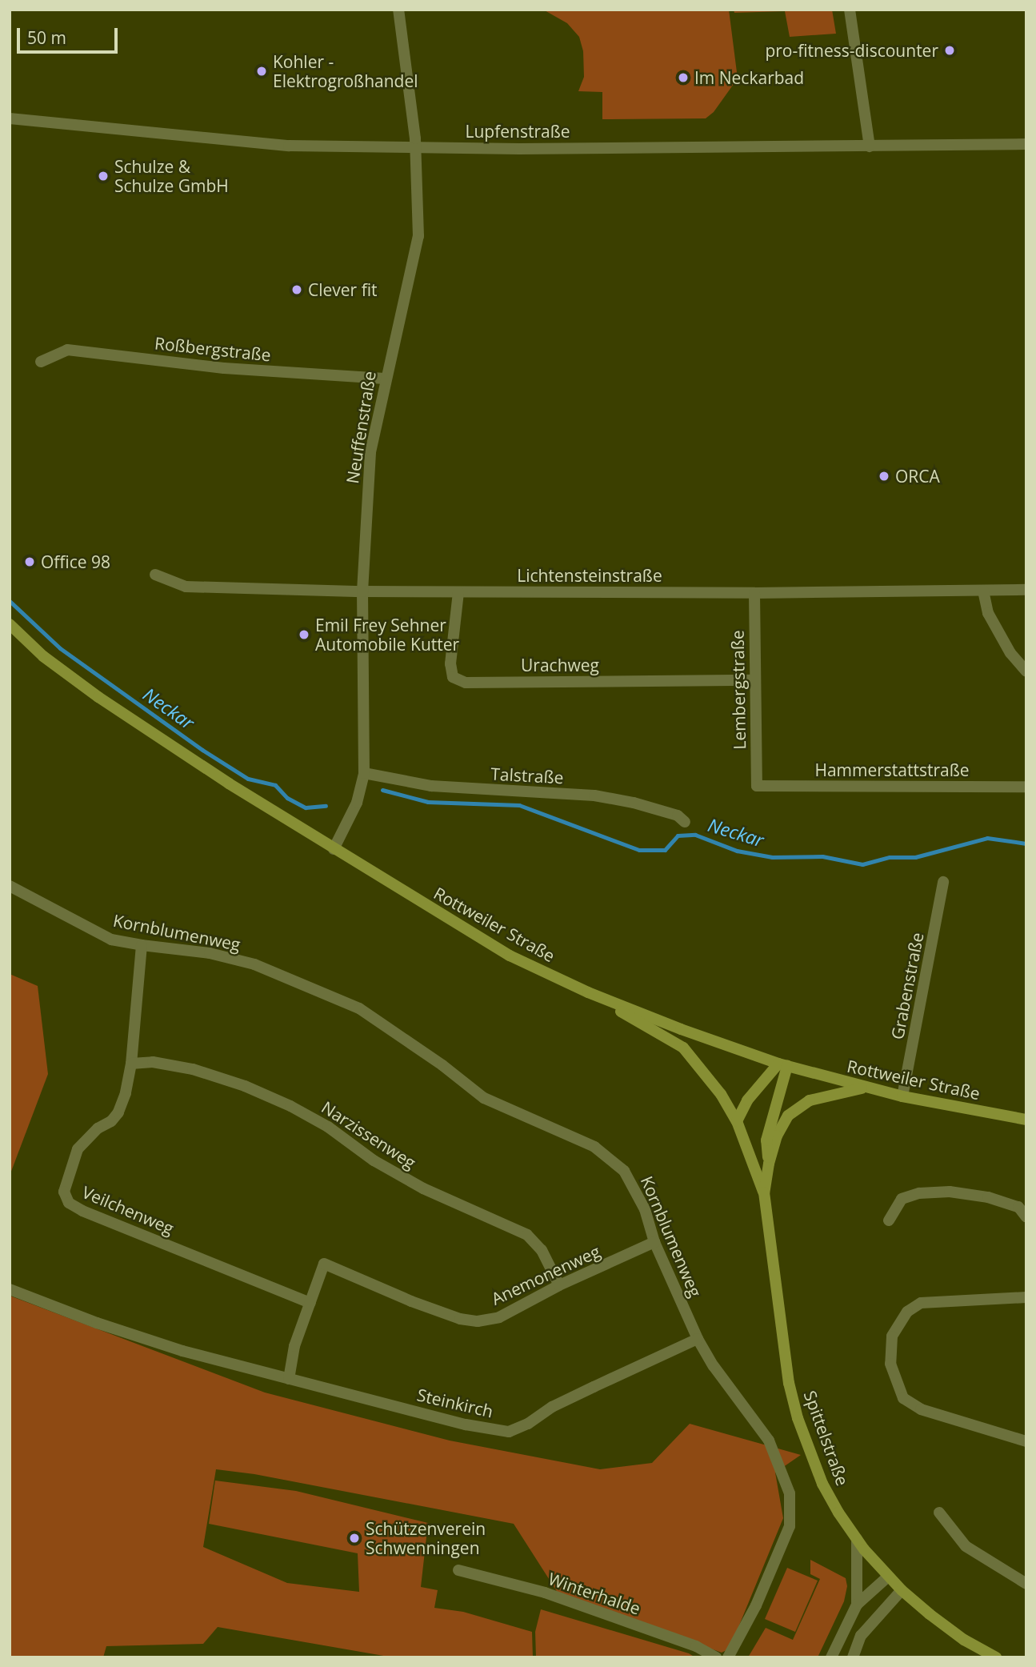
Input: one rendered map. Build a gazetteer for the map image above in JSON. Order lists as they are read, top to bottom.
{
  "streets": {
    "main road": ["Rottweiler Straße", "Spittelstraße"],
    "street": [
      "Lupfenstraße",
      "Roßbergstraße",
      "Neuffenstraße",
      "Lichtensteinstraße",
      "Urachweg",
      "Lembergstraße",
      "Hammerstattstraße",
      "Talstraße",
      "Kornblumenweg",
      "Grabenstraße",
      "Narzissenweg",
      "Veilchenweg",
      "Anemonenweg",
      "Steinkirch",
      "Winterhalde"
    ]
  },
  "crossings": [
    ["Lupfenstraße", "Neuffenstraße"],
    ["Roßbergstraße", "Neuffenstraße"],
    ["Neuffenstraße", "Lichtensteinstraße"],
    ["Neuffenstraße", "Talstraße"],
    ["Neuffenstraße", "Rottweiler Straße"],
    ["Lichtensteinstraße", "Urachweg"],
    ["Lichtensteinstraße", "Lembergstraße"],
    ["Urachweg", "Lembergstraße"],
    ["Lembergstraße", "Hammerstattstraße"],
    ["Rottweiler Straße", "Grabenstraße"],
    ["Rottweiler Straße", "Spittelstraße"],
    ["Kornblumenweg", "Veilchenweg"],
    ["Kornblumenweg", "Anemonenweg"],
    ["Kornblumenweg", "Steinkirch"],
    ["Narzissenweg", "Veilchenweg"],
    ["Narzissenweg", "Anemonenweg"],
    ["Veilchenweg", "Anemonenweg"]
  ],
  "water": ["Neckar"],
  "places": [
    "pro-fitness-discounter",
    "Kohler - Elektrogroßhandel",
    "Im Neckarbad",
    "Schulze & Schulze GmbH",
    "Clever fit",
    "ORCA",
    "Office 98",
    "Emil Frey Sehner Automobile Kutter",
    "Schützenverein Schwenningen"
  ],
  "scale_bar": "50 m"
}
